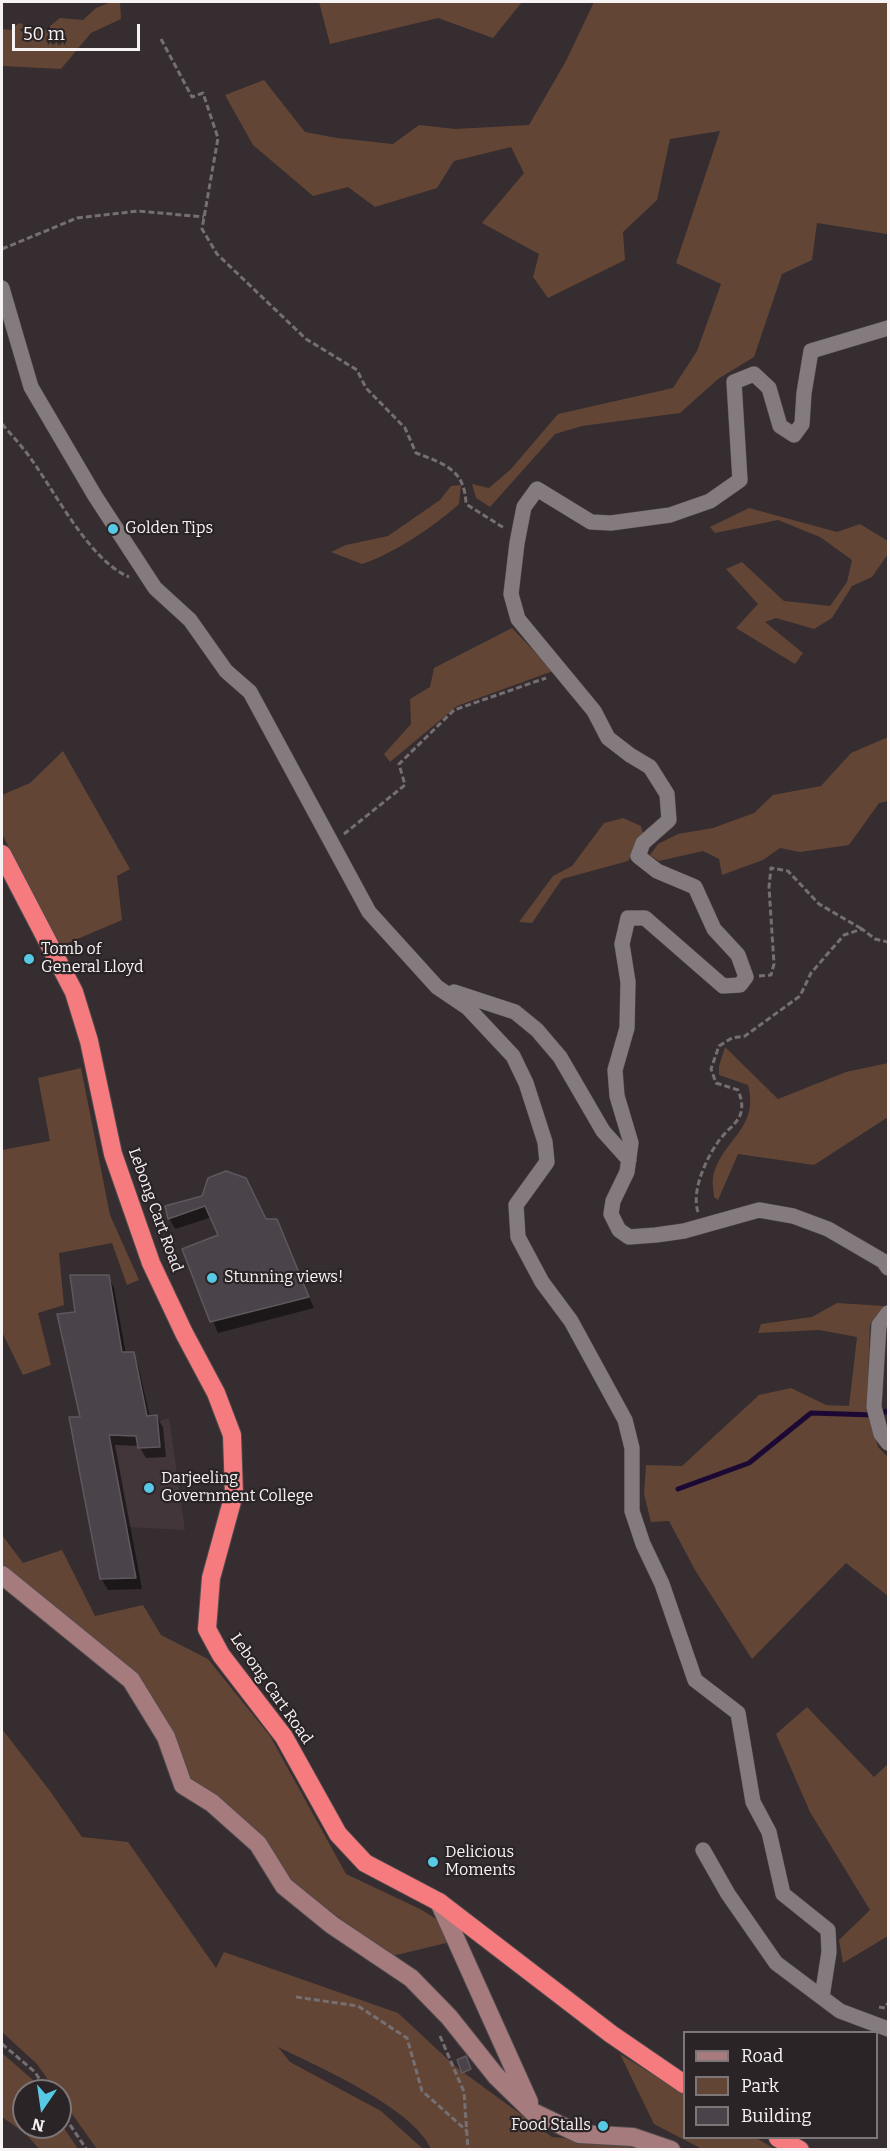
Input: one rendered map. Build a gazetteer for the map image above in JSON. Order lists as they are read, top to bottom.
{
  "streets": {
    "highway": ["Lebong Cart Road"]
  },
  "places": [
    "Golden Tips",
    "Tomb of General Lloyd",
    "Stunning views!",
    "Darjeeling Government College",
    "Delicious Moments",
    "Food Stalls"
  ],
  "legend": ["Road", "Park", "Building"],
  "scale_bar": "50 m",
  "north": "bottom"
}
